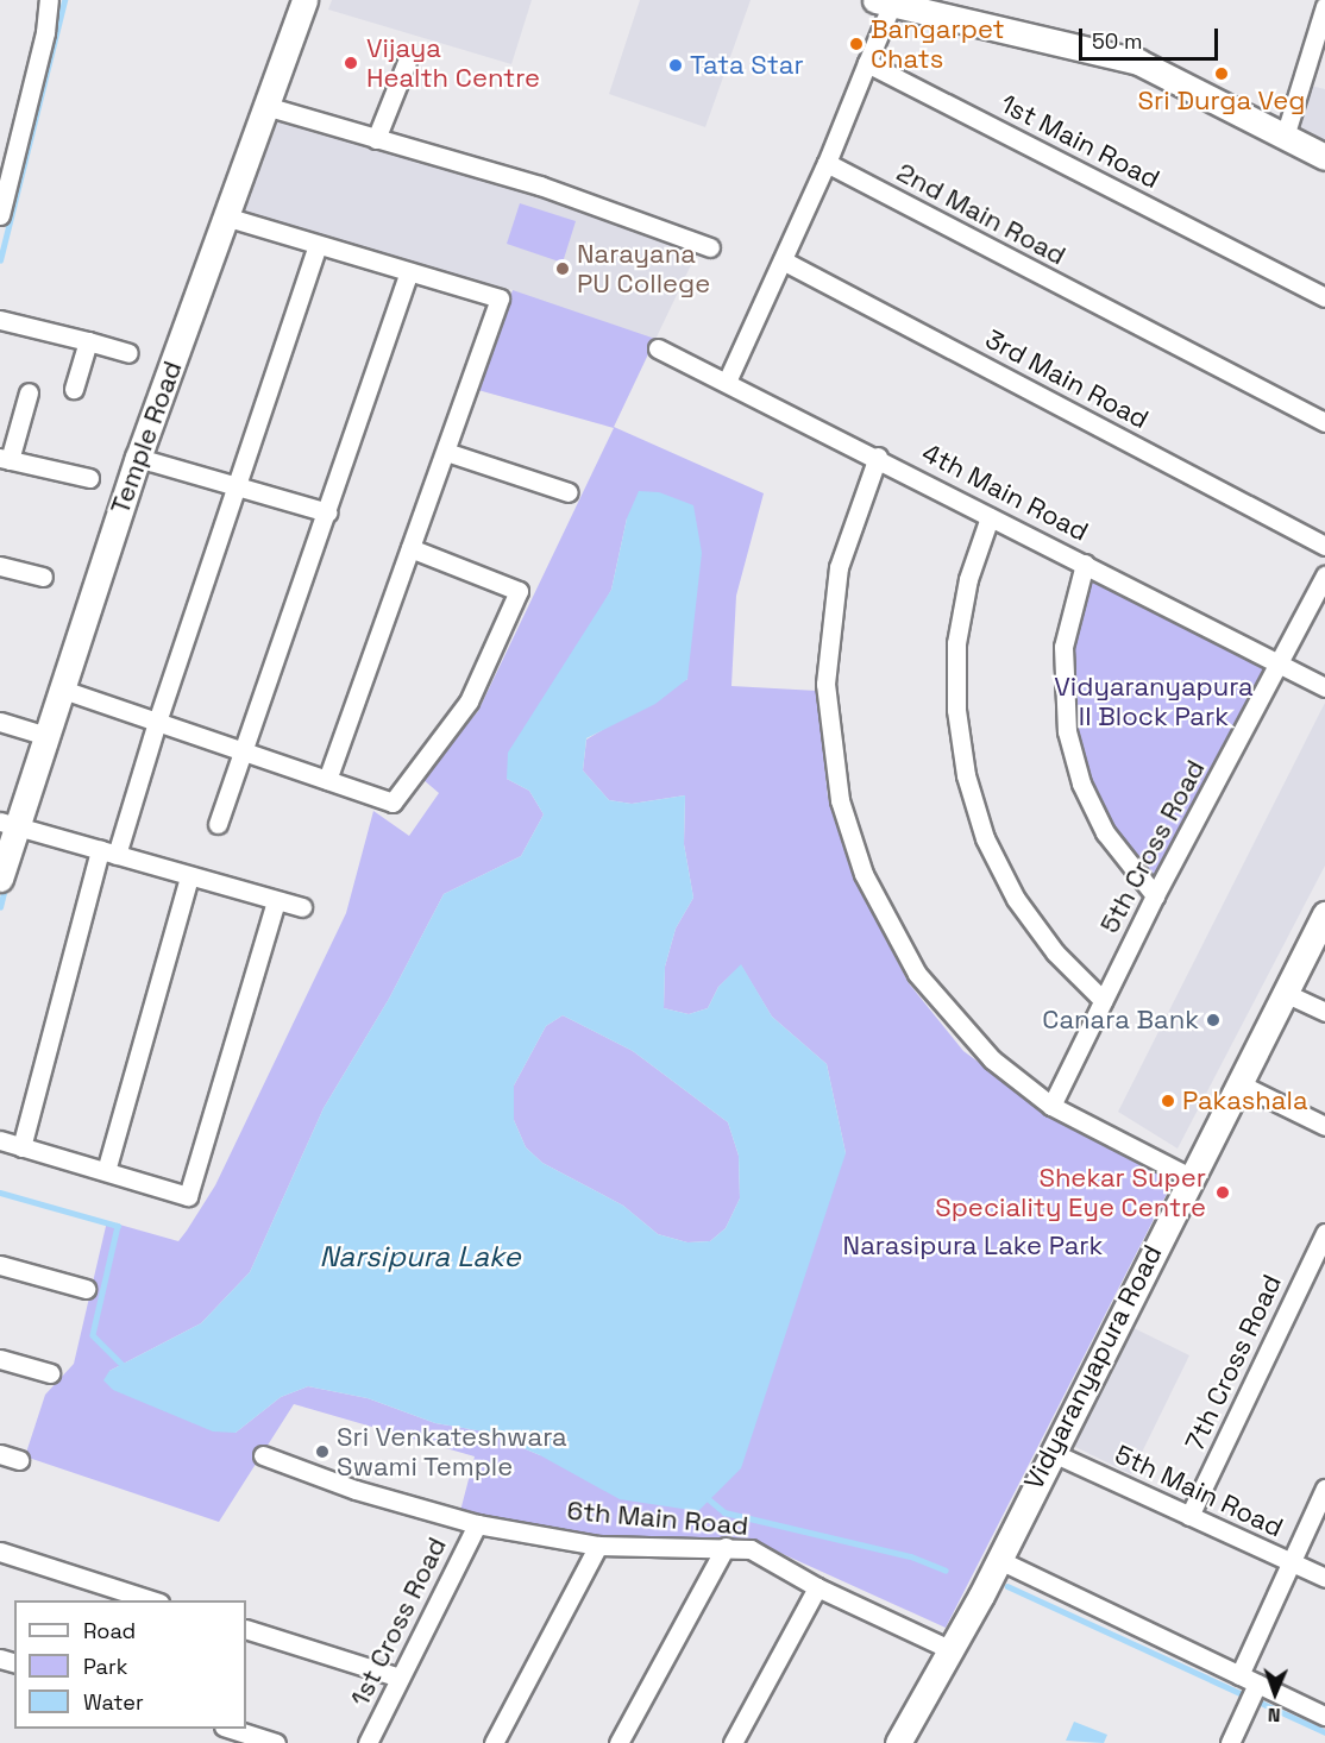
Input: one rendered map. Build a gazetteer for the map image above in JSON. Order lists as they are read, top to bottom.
{
  "streets": {
    "main road": ["Temple Road", "Vidyaranyapura Road"],
    "street": [
      "1st Main Road",
      "2nd Main Road",
      "3rd Main Road",
      "4th Main Road",
      "5th Cross Road",
      "7th Cross Road",
      "5th Main Road",
      "6th Main Road",
      "1st Cross Road"
    ]
  },
  "crossings": [
    ["4th Main Road", "5th Cross Road"],
    ["7th Cross Road", "5th Main Road"],
    ["Vidyaranyapura Road", "5th Main Road"],
    ["Vidyaranyapura Road", "6th Main Road"],
    ["6th Main Road", "1st Cross Road"]
  ],
  "water": ["Narsipura Lake"],
  "parks": ["Vidyaranyapura II Block Park", "Narasipura Lake Park"],
  "places": [
    "Bangarpet Chats",
    "Vijaya Health Centre",
    "Tata Star",
    "Sri Durga Veg",
    "Narayana PU College",
    "Canara Bank",
    "Pakashala",
    "Shekar Super Speciality Eye Centre",
    "Sri Venkateshwara Swami Temple"
  ],
  "legend": ["Road", "Park", "Water"],
  "scale_bar": "50 m",
  "north": "bottom"
}
